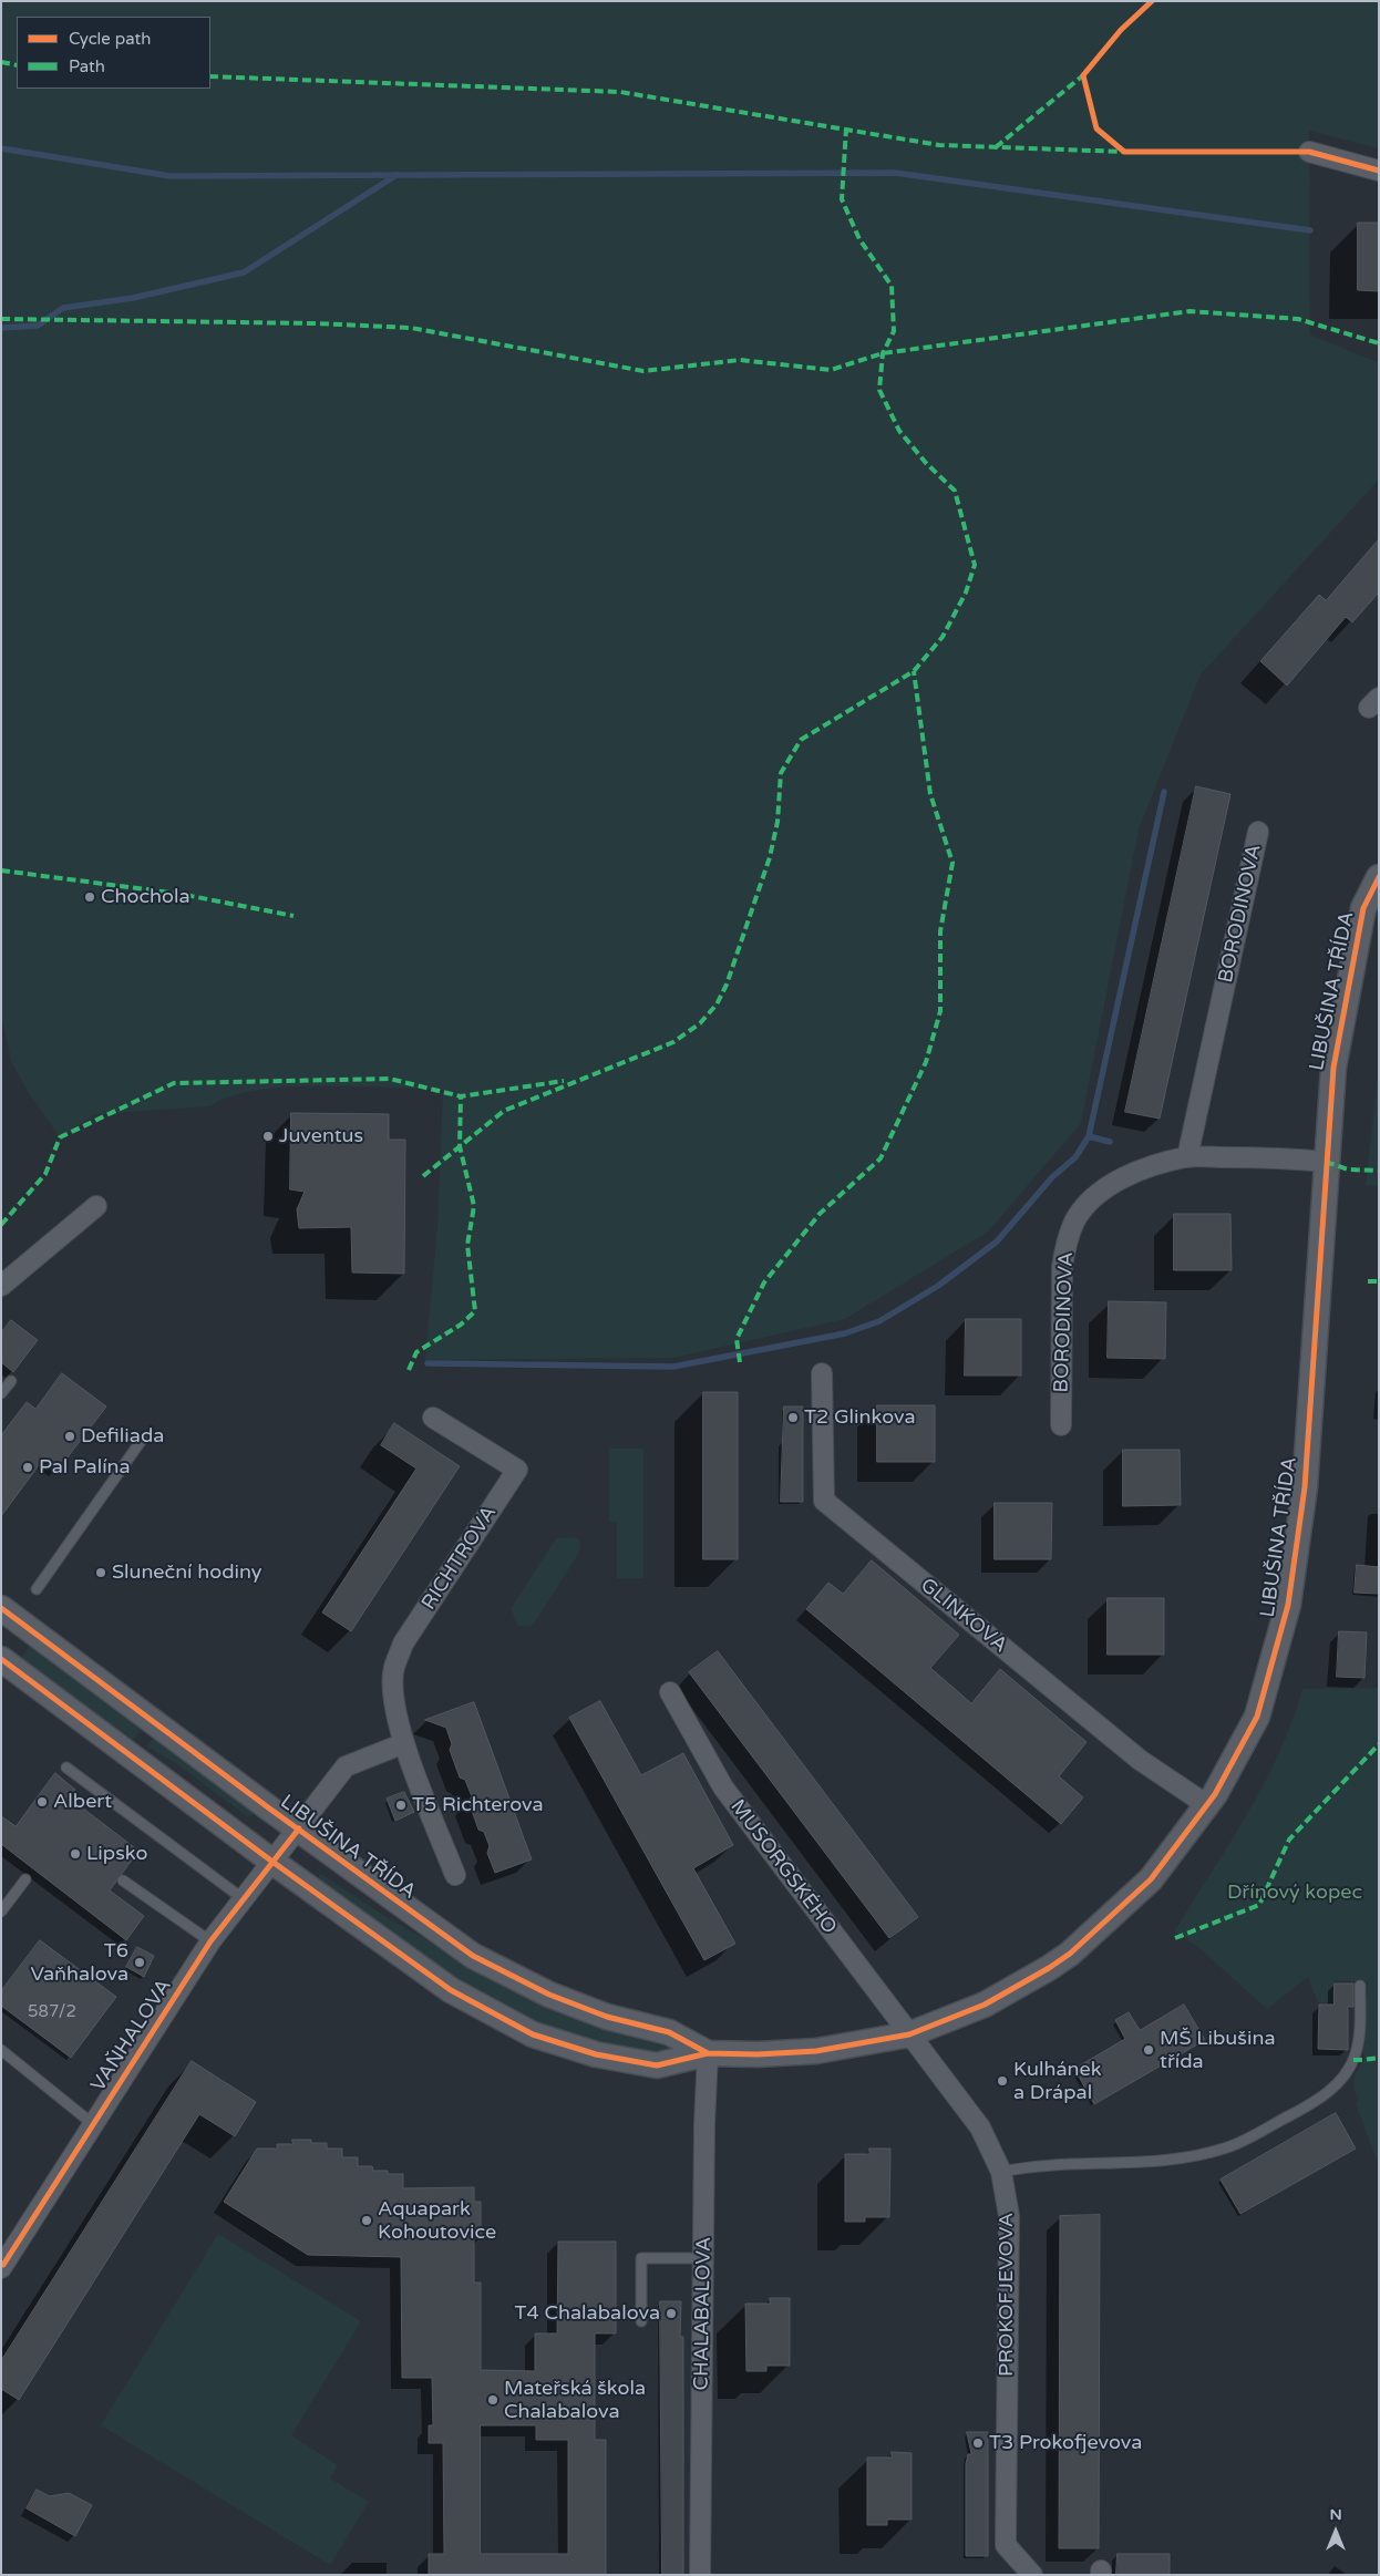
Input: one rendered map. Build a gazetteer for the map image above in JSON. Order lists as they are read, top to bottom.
{
  "streets": {
    "street": [
      "BORODINOVA",
      "LIBUŠINA TŘÍDA",
      "RICHTROVA",
      "GLINKOVA",
      "MUSORGSKÉHO",
      "VAŇHALOVA",
      "PROKOFJEVOVA",
      "CHALABALOVA"
    ]
  },
  "crossings": [
    ["BORODINOVA", "LIBUŠINA TŘÍDA"],
    ["LIBUŠINA TŘÍDA", "GLINKOVA"],
    ["LIBUŠINA TŘÍDA", "MUSORGSKÉHO"],
    ["LIBUŠINA TŘÍDA", "VAŇHALOVA"],
    ["LIBUŠINA TŘÍDA", "PROKOFJEVOVA"],
    ["LIBUŠINA TŘÍDA", "CHALABALOVA"],
    ["MUSORGSKÉHO", "PROKOFJEVOVA"]
  ],
  "parks": ["Dřínový kopec"],
  "places": [
    "Chochola",
    "Juventus",
    "T2 Glinkova",
    "Defiliada",
    "Pal Palína",
    "Sluneční hodiny",
    "Albert",
    "T5 Richterova",
    "Lipsko",
    "T6 Vaňhalova",
    "MŠ Libušina třída",
    "Kulhánek a Drápal",
    "Aquapark Kohoutovice",
    "T4 Chalabalova",
    "Mateřská škola Chalabalova",
    "T3 Prokofjevova"
  ],
  "house_numbers": ["587/2"],
  "legend": ["Cycle path", "Path"],
  "north": "top"
}
